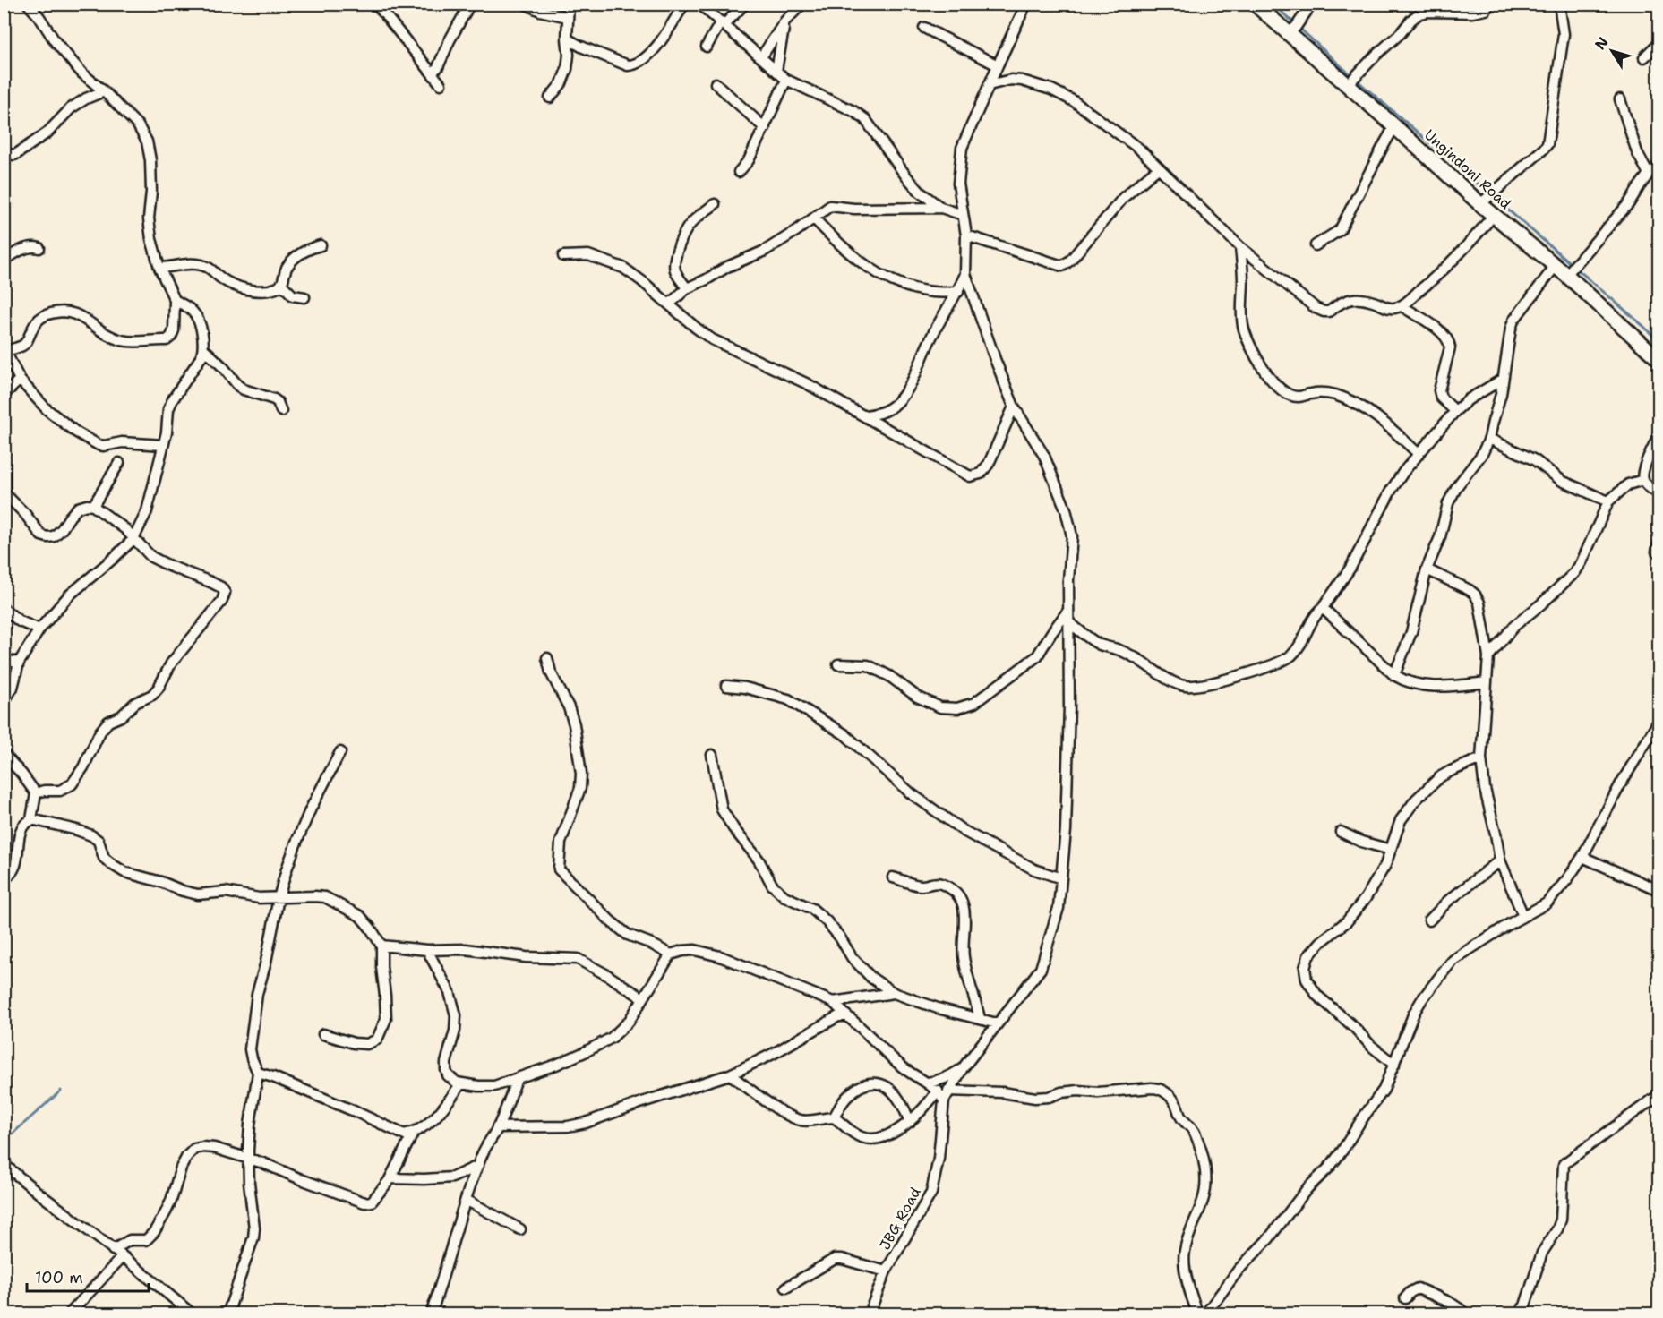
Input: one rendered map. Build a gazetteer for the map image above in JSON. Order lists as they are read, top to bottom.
{
  "streets": {
    "main road": ["Ungindoni Road"],
    "street": ["JBG Road"]
  },
  "scale_bar": "100 m",
  "north": "top left"
}
